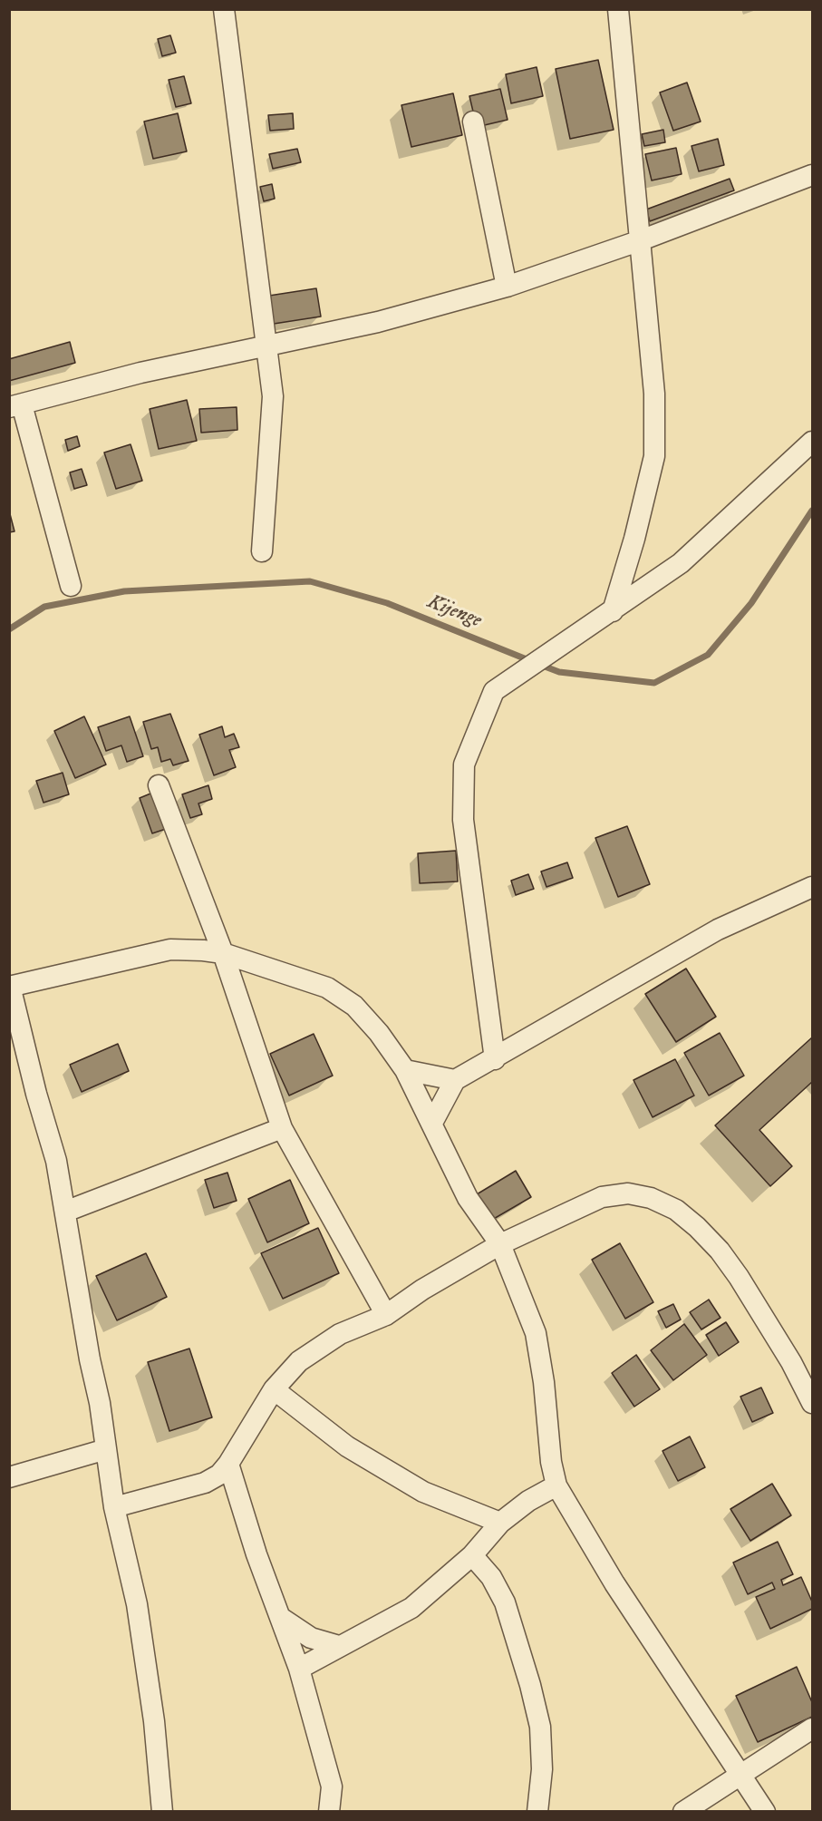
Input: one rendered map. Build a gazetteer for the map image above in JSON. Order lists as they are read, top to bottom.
{
  "water": ["Kijenge"]
}
